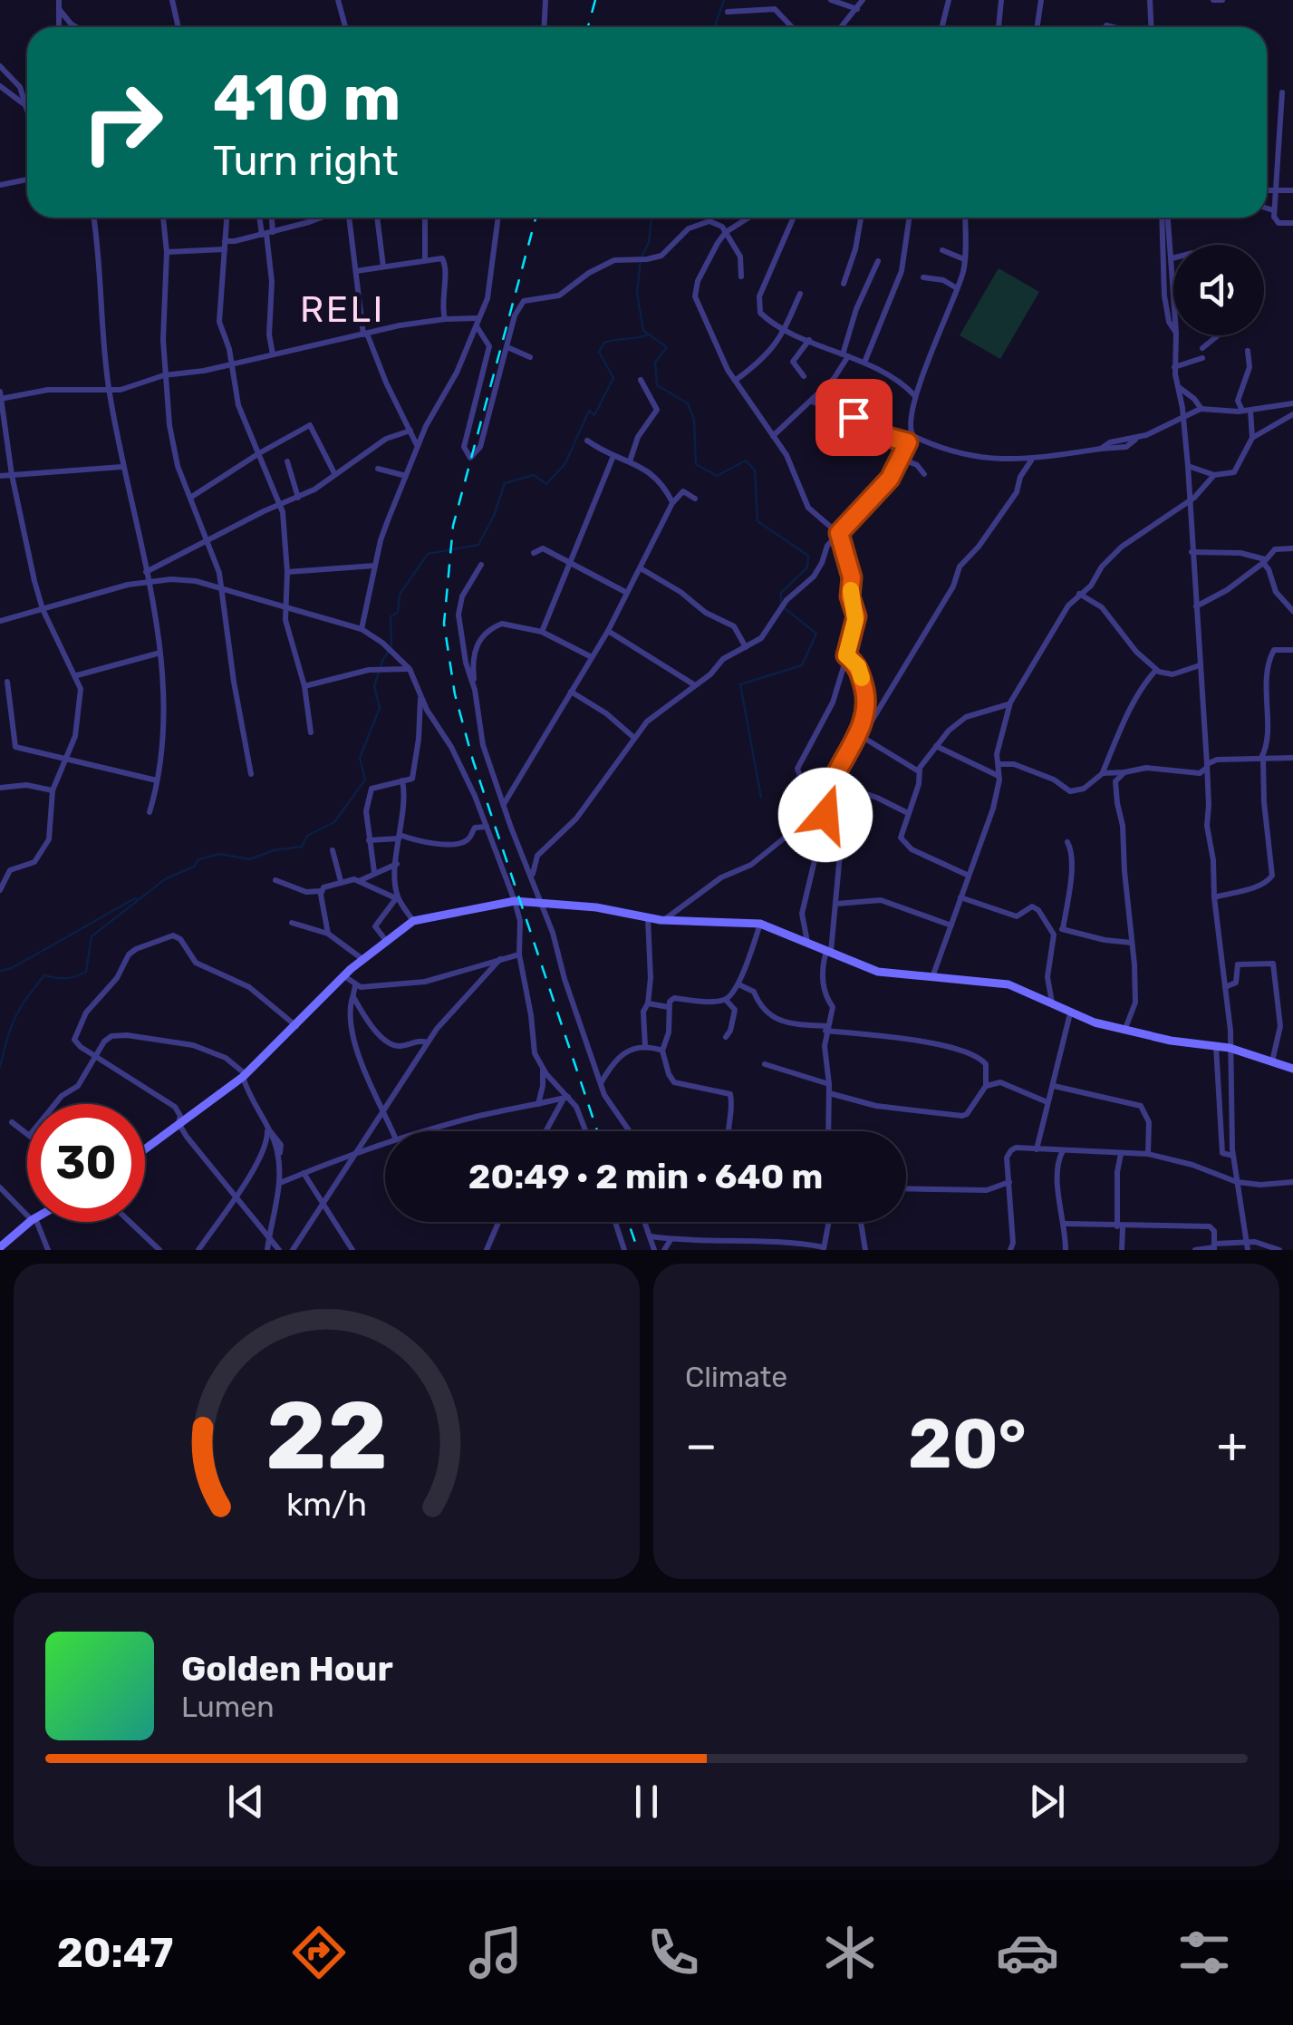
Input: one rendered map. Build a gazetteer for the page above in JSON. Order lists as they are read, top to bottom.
{
  "districts": ["RELI"],
  "page": {
    "turn": ["410 m", "Turn right"],
    "limit": "30",
    "trip": "20:49 · 2 min · 640 m",
    "tile": "Climate",
    "heat": ["−", "20°", "+"],
    "song": ["Golden Hour", "Lumen"],
    "tabs": "20:47",
    "gauge": ["22", "km/h"]
  }
}
